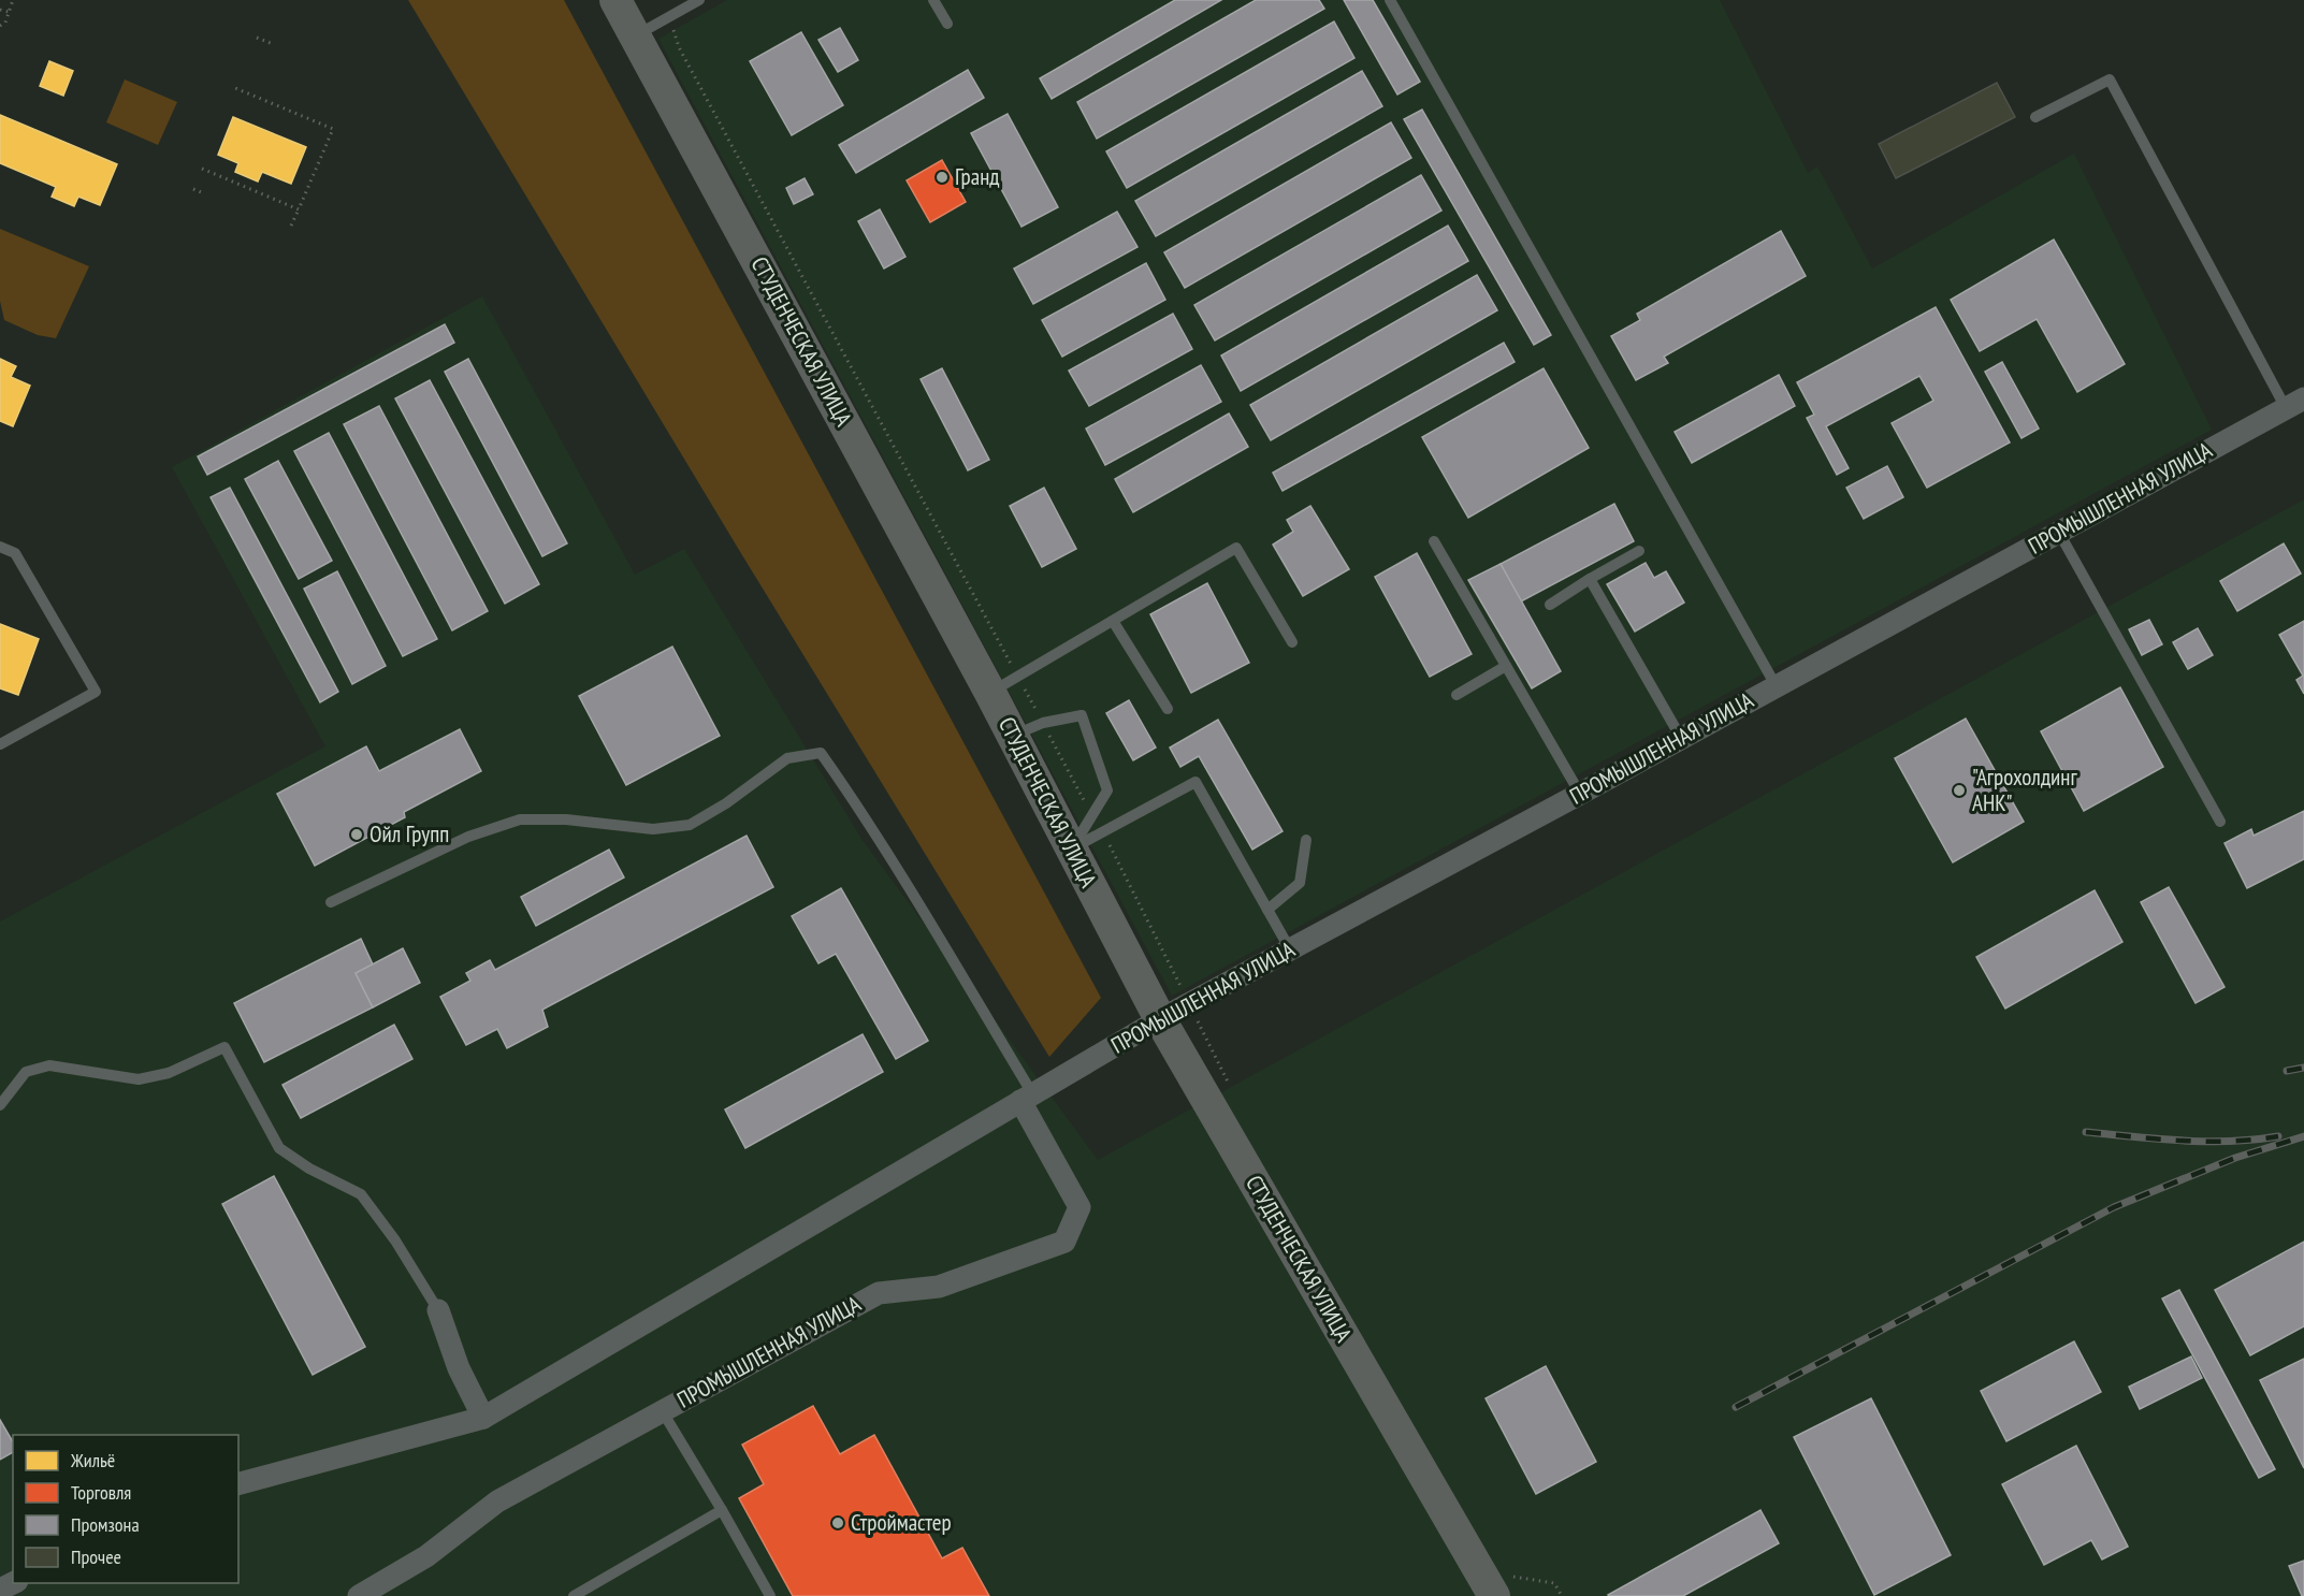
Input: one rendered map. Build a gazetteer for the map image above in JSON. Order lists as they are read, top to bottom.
{
  "streets": {
    "main road": ["СТУДЕНЧЕСКАЯ УЛИЦА"],
    "street": ["ПРОМЫШЛЕННАЯ УЛИЦА"]
  },
  "crossings": [
    ["СТУДЕНЧЕСКАЯ УЛИЦА", "ПРОМЫШЛЕННАЯ УЛИЦА"]
  ],
  "places": [
    "Гранд",
    "\"Агрохолдинг АНК\"",
    "Ойл Групп",
    "Строймастер"
  ],
  "legend": [
    "Жильё",
    "Торговля",
    "Промзона",
    "Прочее"
  ]
}
